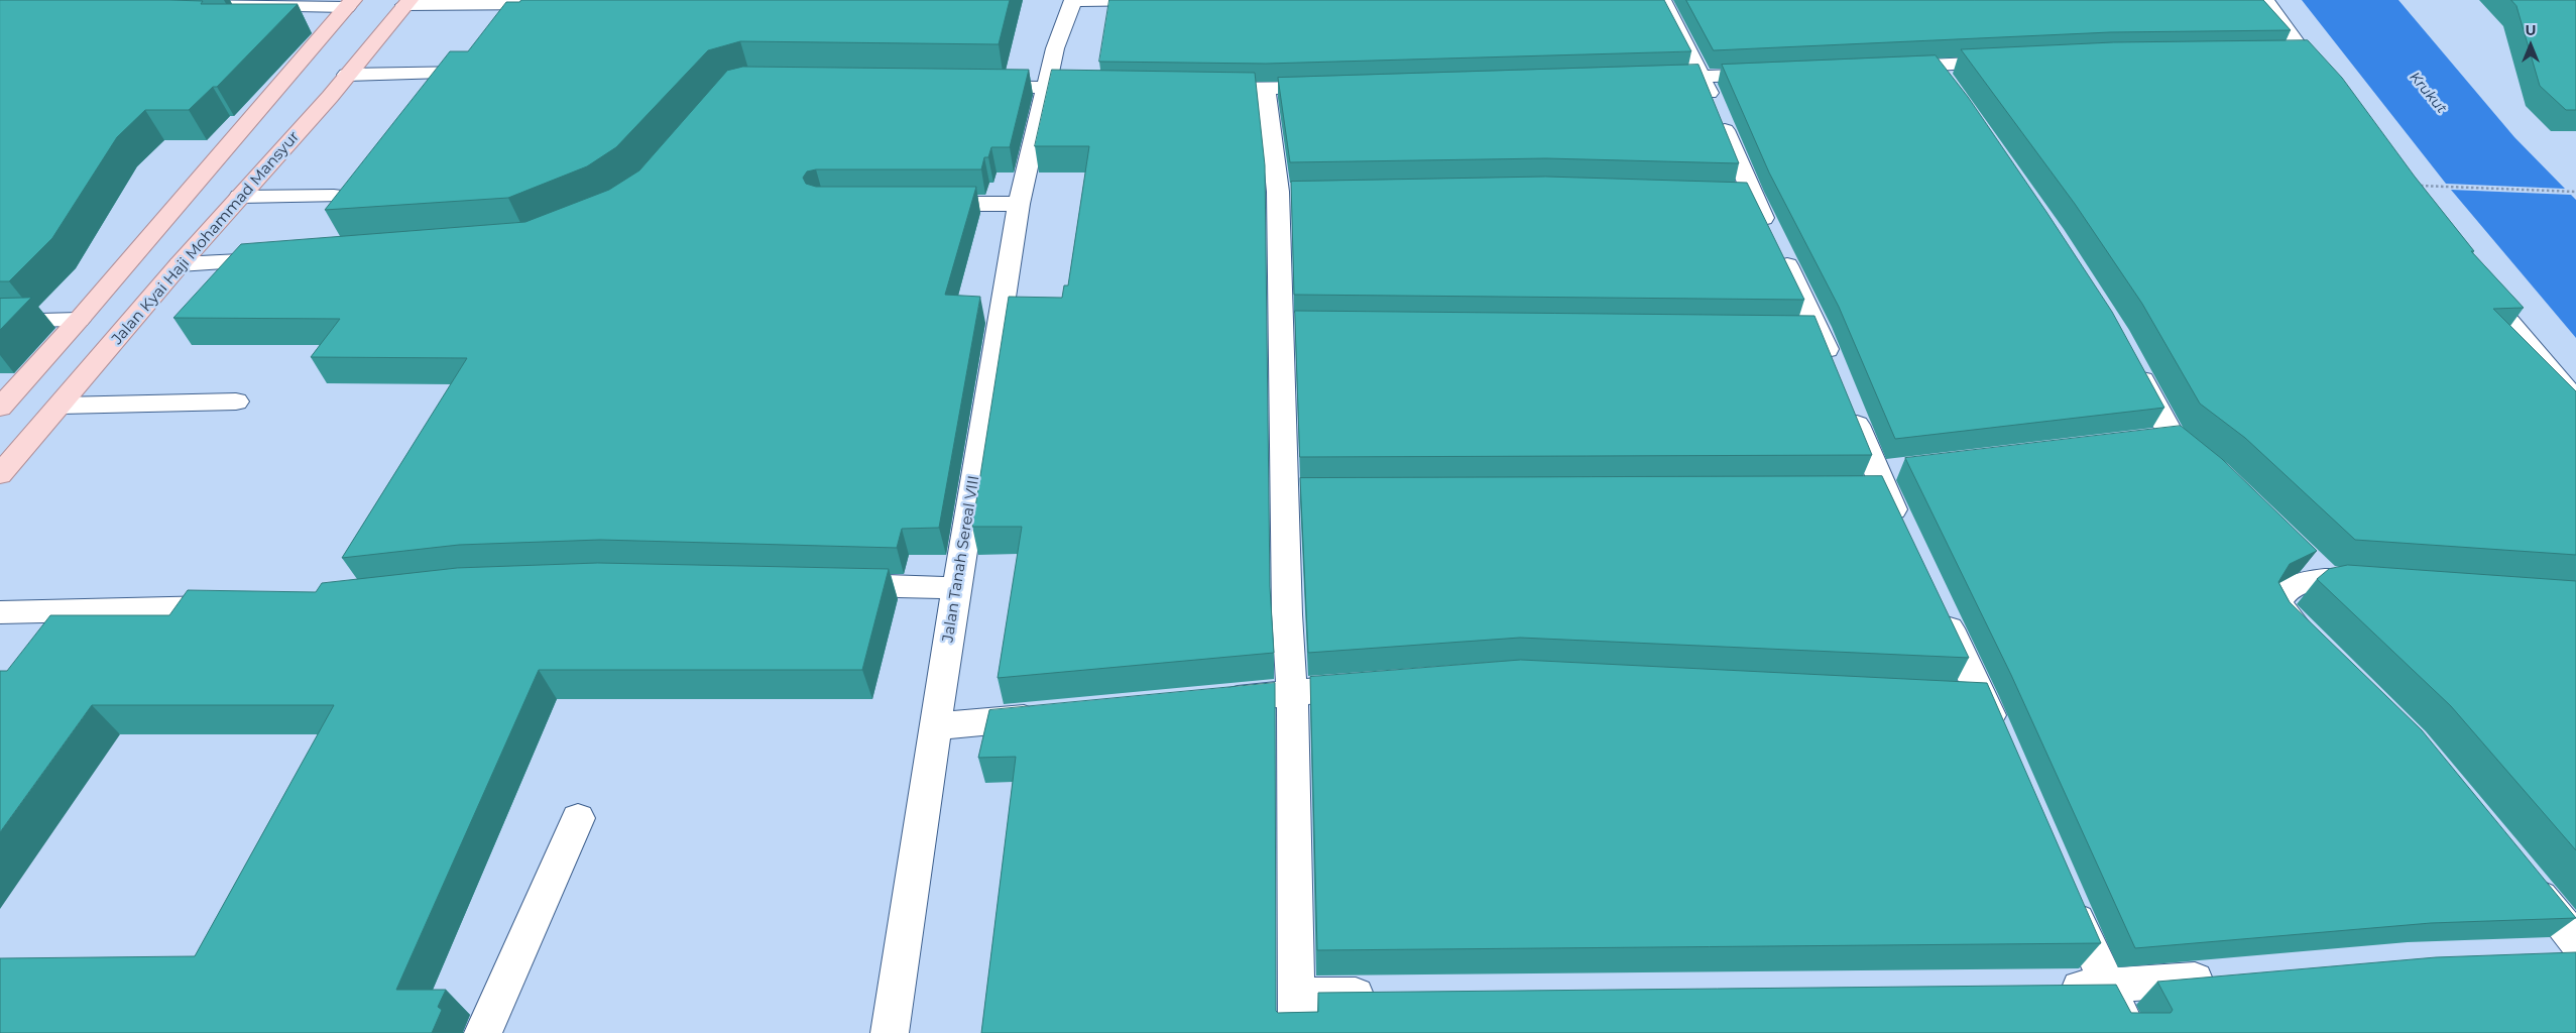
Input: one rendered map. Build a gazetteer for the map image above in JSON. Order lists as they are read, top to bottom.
{
  "streets": {
    "main road": ["Jalan Kyai Haji Mohammad Mansyur"],
    "street": ["Jalan Tanah Sereal VIII"]
  },
  "water": ["Krukut"],
  "north": "top"
}
